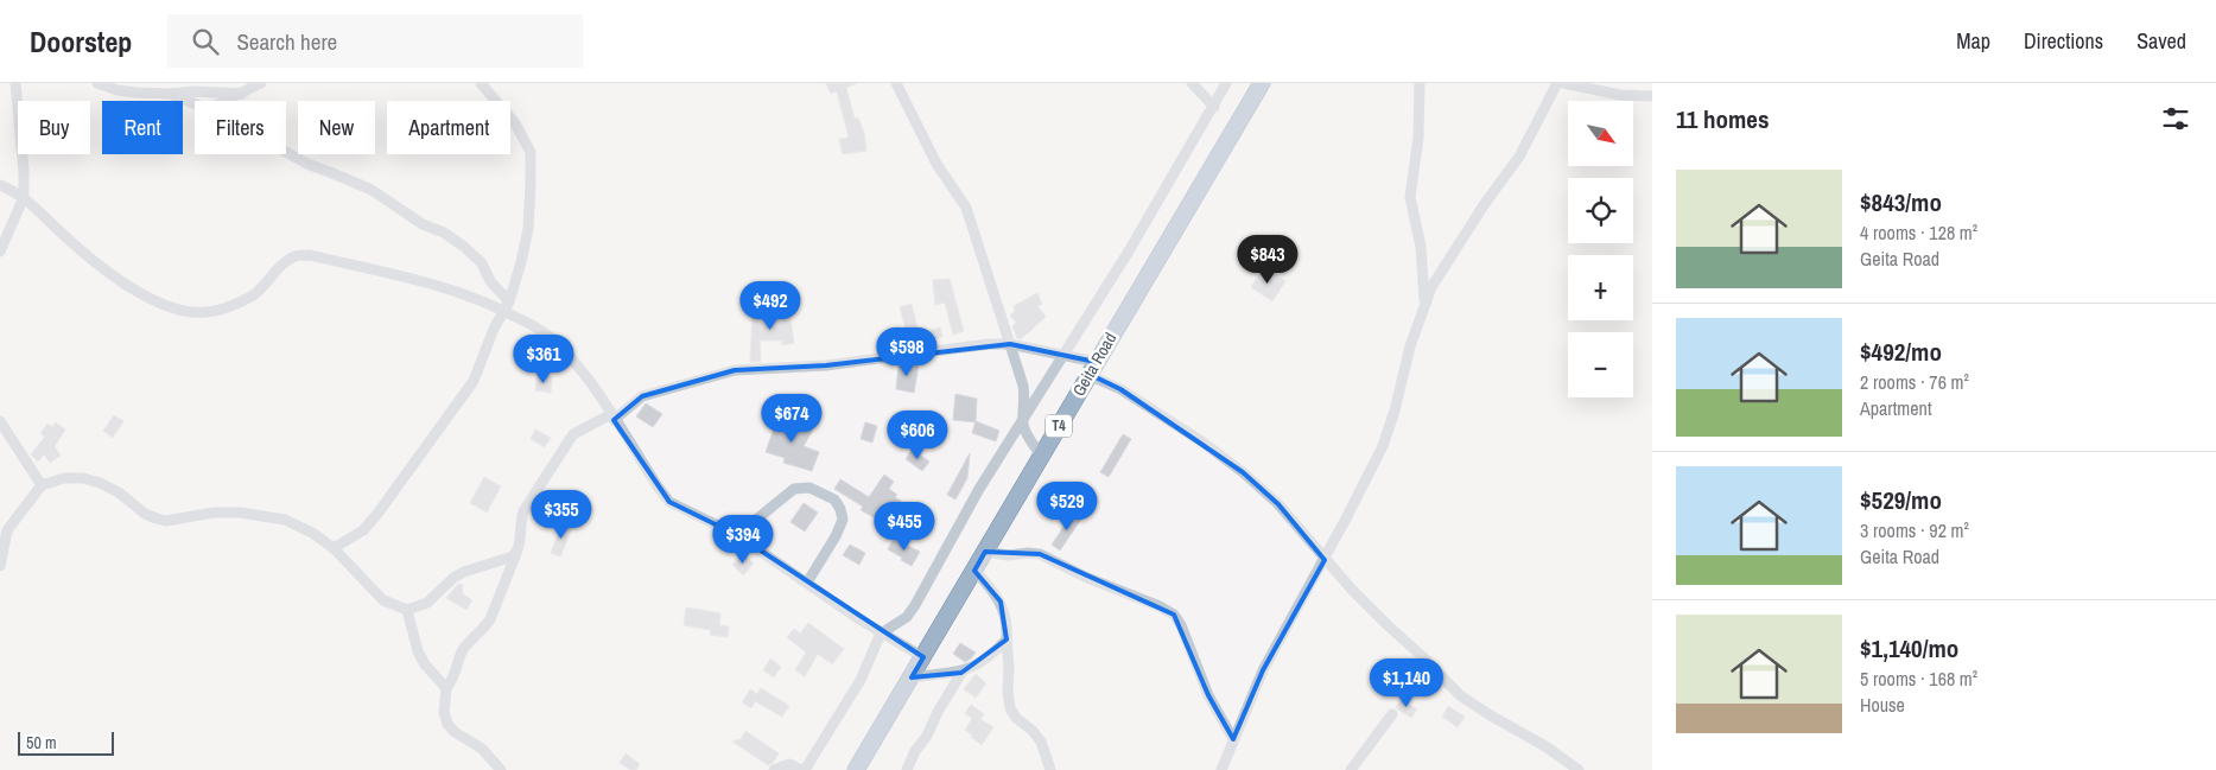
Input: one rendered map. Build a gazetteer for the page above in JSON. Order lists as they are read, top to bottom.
{
  "streets": {
    "highway": ["Geita Road", "T4"]
  },
  "scale_bar": "50 m",
  "north": "bottom right",
  "page": {
    "header": "Doorstep",
    "search": "Search here",
    "nav": ["Map", "Directions", "Saved"],
    "heading": "11 homes",
    "map_buttons": ["+", "−"],
    "chip": [
      "Buy",
      "Rent",
      "Filters",
      "New",
      "Apartment"
    ],
    "list": [
      {
        "name": "$843/mo",
        "note": "4 rooms · 128 m² · Geita Road"
      },
      {
        "name": "$492/mo",
        "note": "2 rooms · 76 m² · Apartment"
      },
      {
        "name": "$529/mo",
        "note": "3 rooms · 92 m² · Geita Road"
      },
      {
        "name": "$1,140/mo",
        "note": "5 rooms · 168 m² · House"
      }
    ],
    "price": [
      "$843",
      "$492",
      "$598",
      "$361",
      "$674",
      "$606",
      "$529",
      "$355",
      "$455",
      "$394",
      "$1,140"
    ],
    "scale": "50 m"
  }
}
